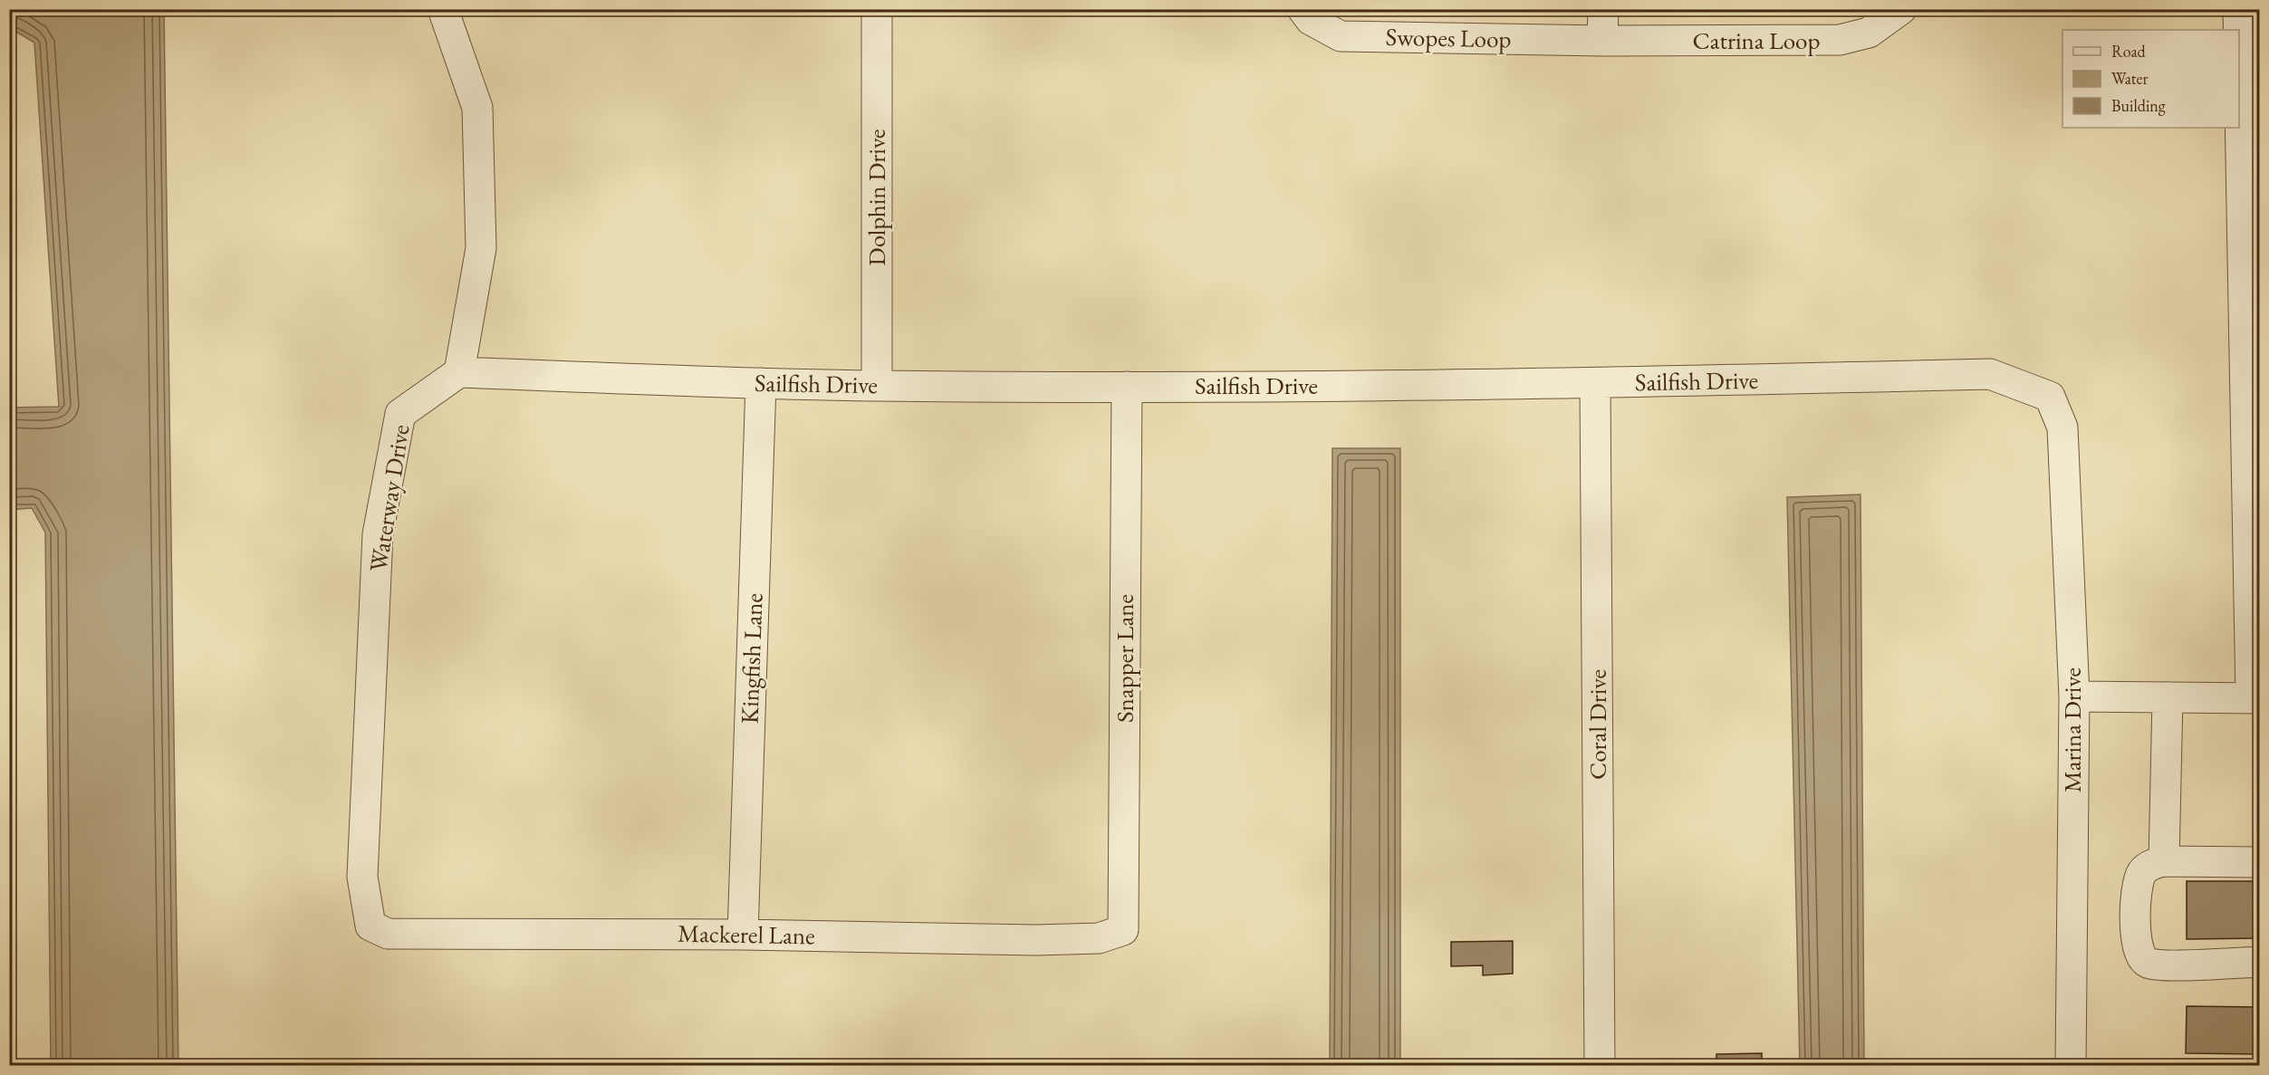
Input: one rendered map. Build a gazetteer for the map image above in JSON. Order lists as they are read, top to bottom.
{
  "streets": {
    "street": [
      "Swopes Loop",
      "Catrina Loop",
      "Dolphin Drive",
      "Sailfish Drive",
      "Waterway Drive",
      "Kingfish Lane",
      "Snapper Lane",
      "Coral Drive",
      "Marina Drive",
      "Mackerel Lane"
    ]
  },
  "crossings": [
    ["Swopes Loop", "Catrina Loop"],
    ["Dolphin Drive", "Sailfish Drive"],
    ["Sailfish Drive", "Waterway Drive"],
    ["Sailfish Drive", "Kingfish Lane"],
    ["Sailfish Drive", "Snapper Lane"],
    ["Sailfish Drive", "Coral Drive"],
    ["Sailfish Drive", "Marina Drive"],
    ["Waterway Drive", "Mackerel Lane"],
    ["Kingfish Lane", "Mackerel Lane"],
    ["Snapper Lane", "Mackerel Lane"]
  ],
  "legend": ["Road", "Water", "Building"]
}
